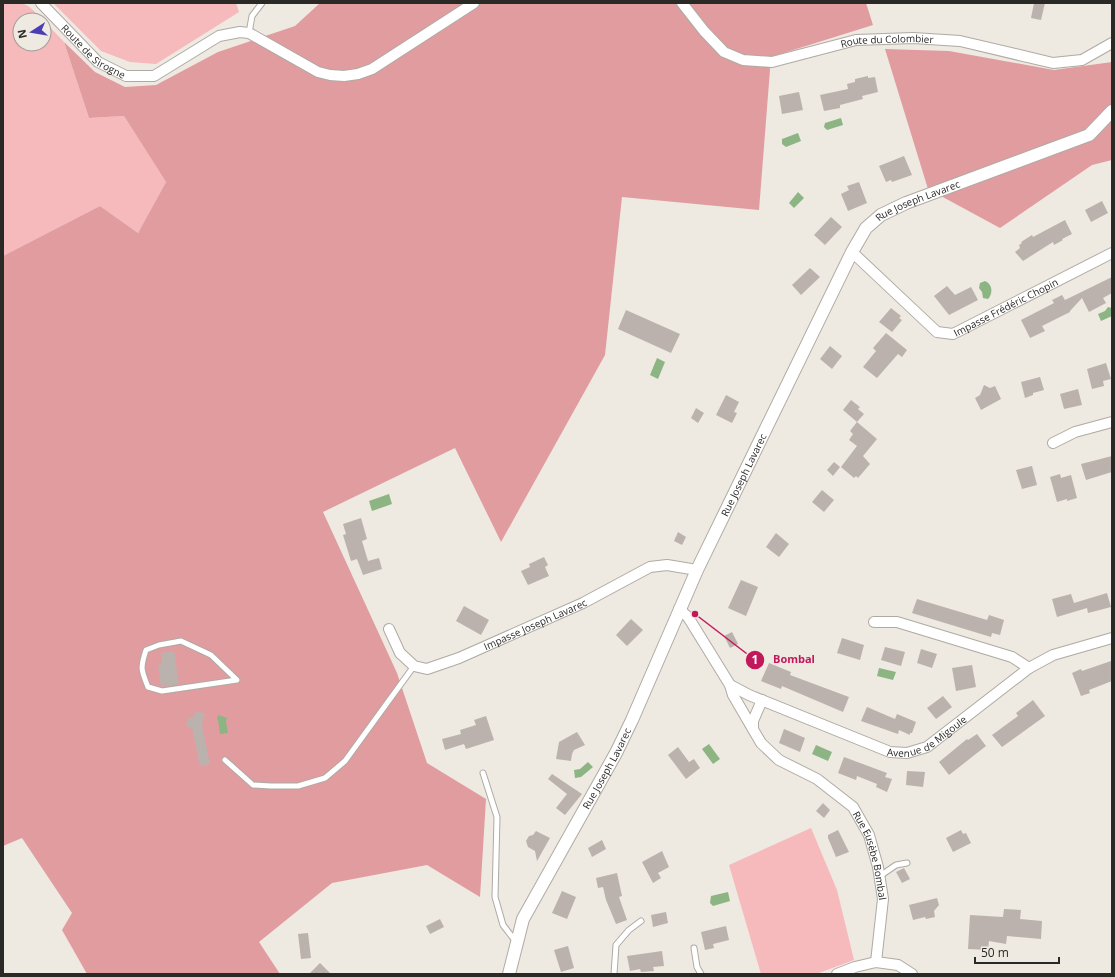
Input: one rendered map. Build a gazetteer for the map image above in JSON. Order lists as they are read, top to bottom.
{
  "streets": {
    "street": [
      "Route du Colombier",
      "Route de Sirogne",
      "Rue Joseph Lavarec",
      "Impasse Frédéric Chopin",
      "Impasse Joseph Lavarec",
      "Avenue de Migoule",
      "Rue Eusèbe Bombal"
    ]
  },
  "crossings": [
    ["Rue Joseph Lavarec", "Impasse Frédéric Chopin"],
    ["Rue Joseph Lavarec", "Impasse Joseph Lavarec"],
    ["Rue Joseph Lavarec", "Rue Eusèbe Bombal"],
    ["Avenue de Migoule", "Rue Eusèbe Bombal"]
  ],
  "places": ["Bombal"],
  "scale_bar": "50 m",
  "north": "left"
}
